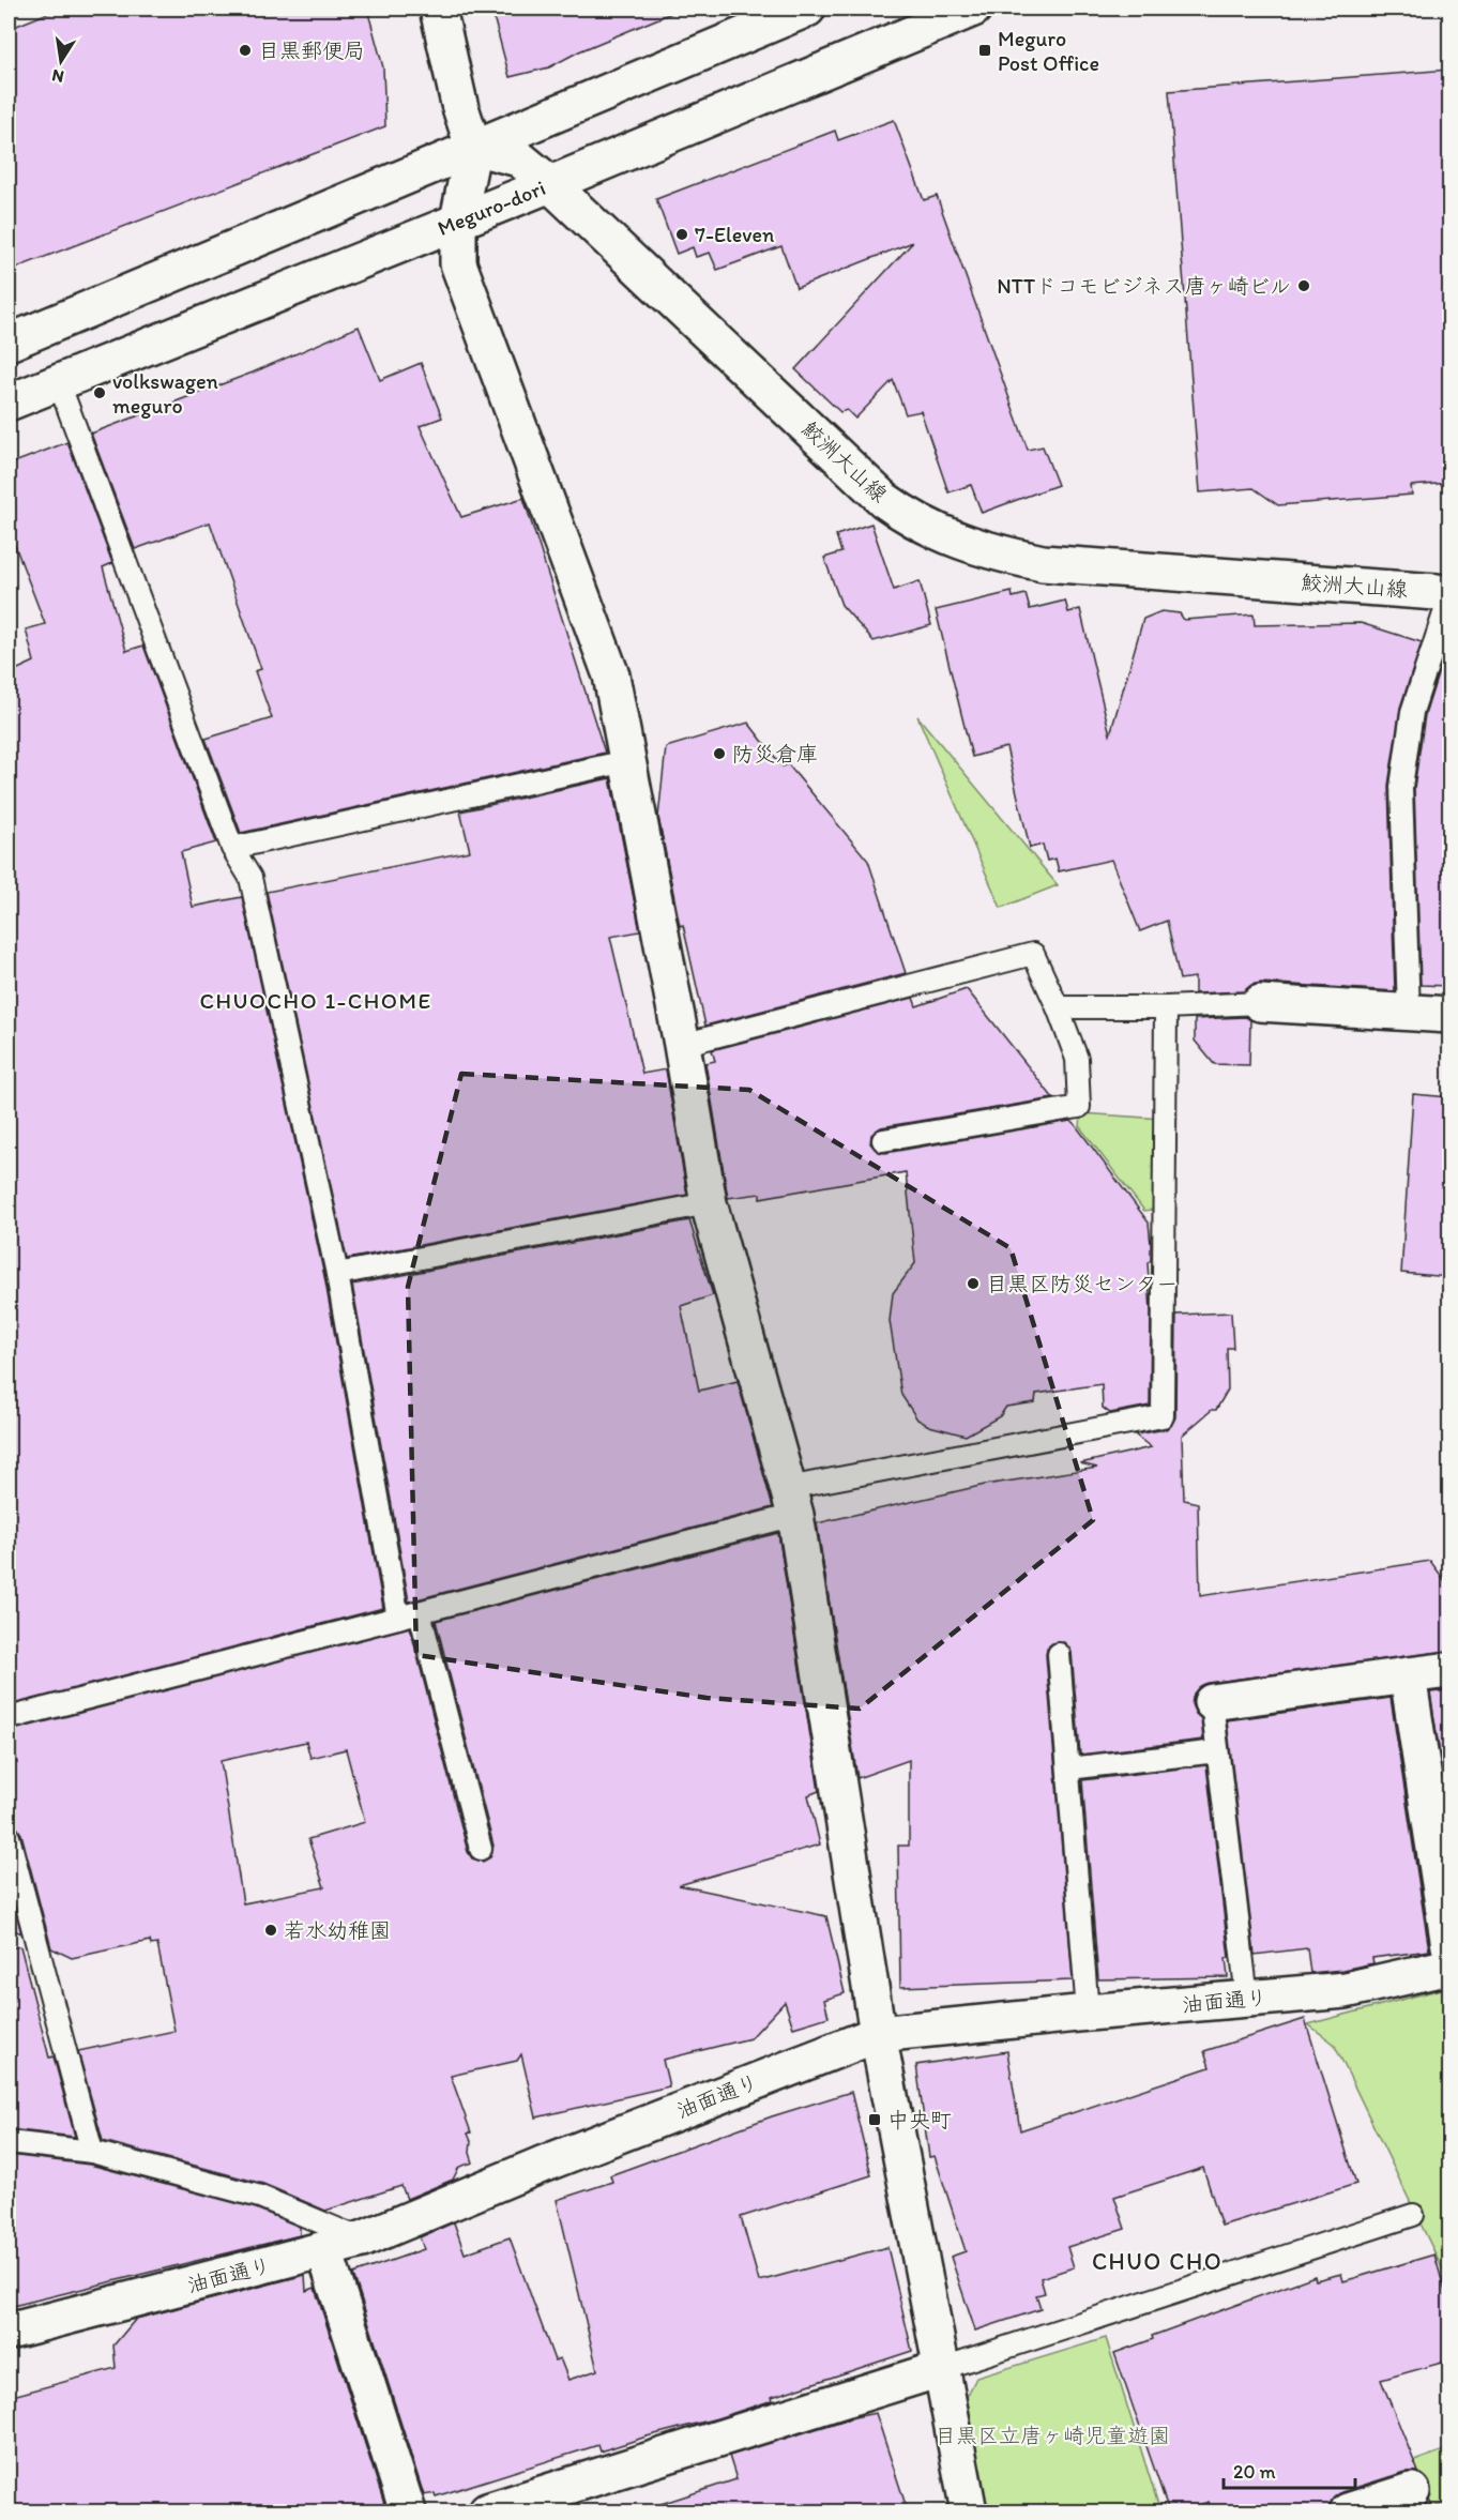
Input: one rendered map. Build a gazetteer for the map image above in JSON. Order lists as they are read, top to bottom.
{
  "streets": {
    "street": ["Meguro-dori", "鮫洲大山線", "油面通り"]
  },
  "crossings": [
    ["Meguro-dori", "鮫洲大山線"]
  ],
  "districts": ["CHUOCHO 1-CHOME", "CHUO CHO"],
  "parks": ["目黒区立唐ヶ崎児童遊園"],
  "places": {
    "other": [
      "目黒郵便局",
      "7-Eleven",
      "NTTドコモビジネス唐ヶ崎ビル",
      "volkswagen meguro",
      "防災倉庫",
      "目黒区防災センター",
      "若水幼稚園"
    ],
    "transit": ["Meguro Post Office", "中央町"]
  },
  "scale_bar": "20 m",
  "north": "bottom"
}
